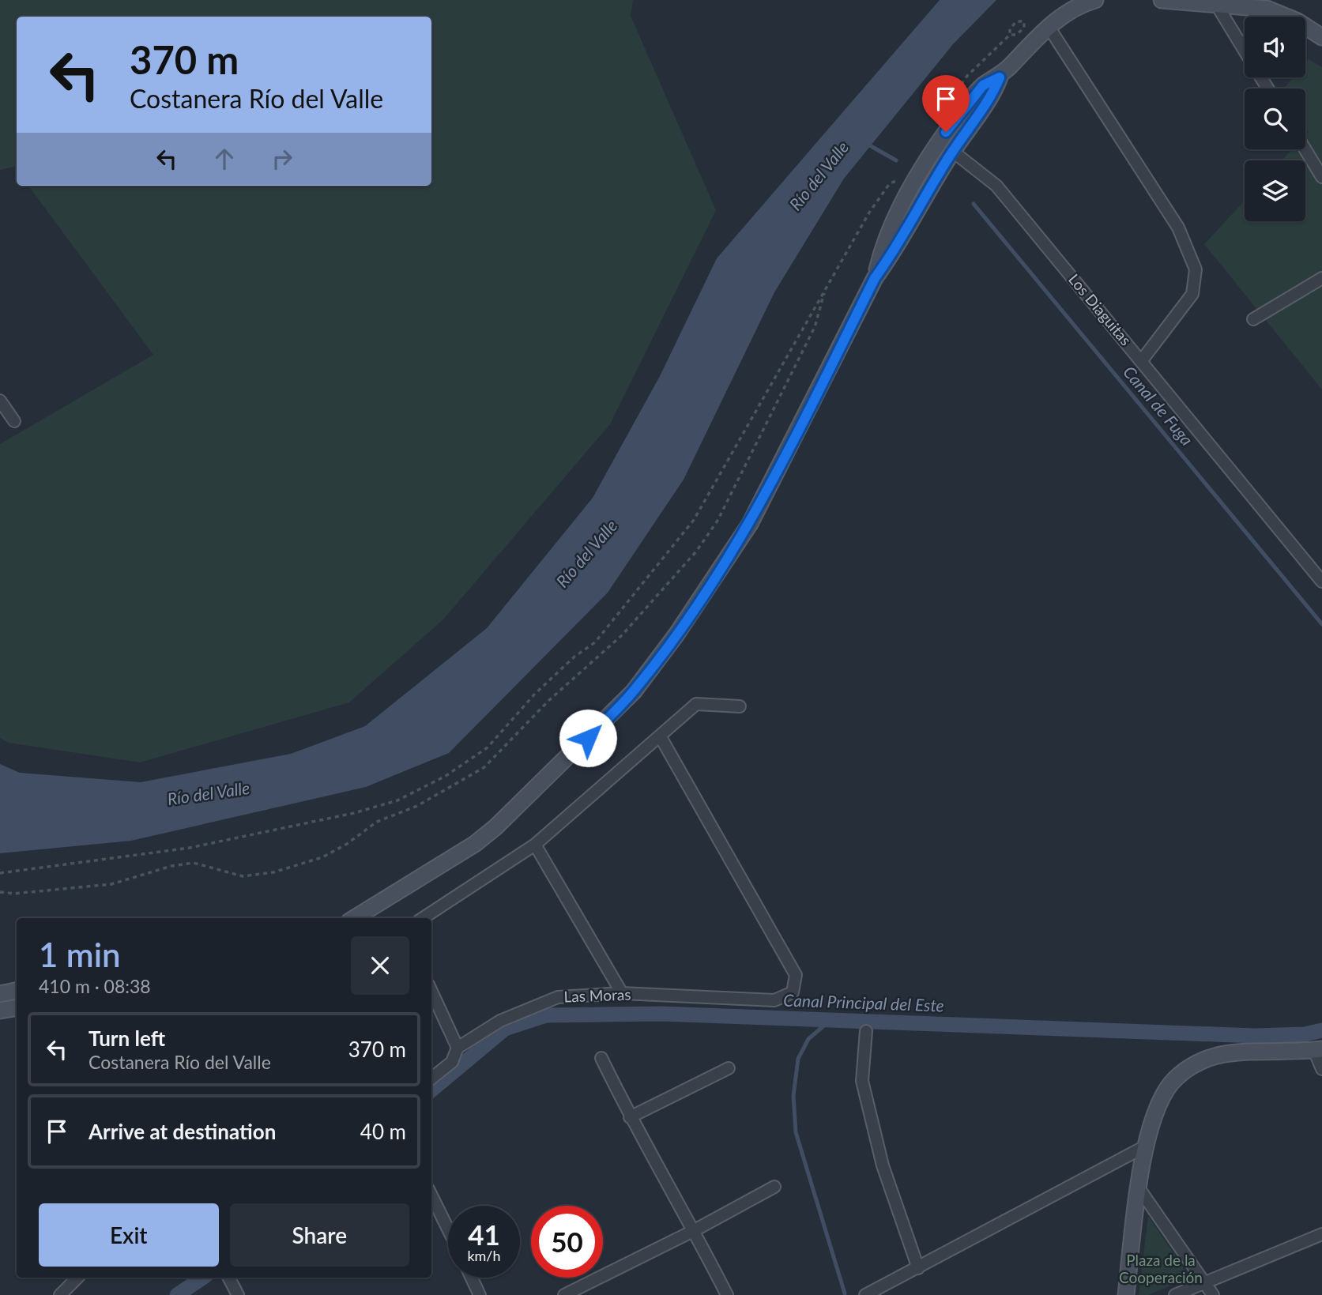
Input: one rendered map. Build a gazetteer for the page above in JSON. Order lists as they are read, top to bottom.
{
  "streets": {
    "street": ["Los Diaguitas", "Las Moras"]
  },
  "water": ["Río del Valle", "Canal de Fuga", "Canal Principal del Este"],
  "parks": ["Plaza de la Cooperación"],
  "page": {
    "turn": ["370 m", "Costanera Río del Valle"],
    "heading": ["1 min", "410 m · 08:38"],
    "list": [
      {
        "name": "Turn left",
        "note": "Costanera Río del Valle",
        "value": "370 m"
      },
      {
        "name": "Arrive at destination",
        "value": "40 m"
      }
    ],
    "buttons": ["Exit", "Share"],
    "speed": "41 km/h",
    "limit": "50"
  }
}
